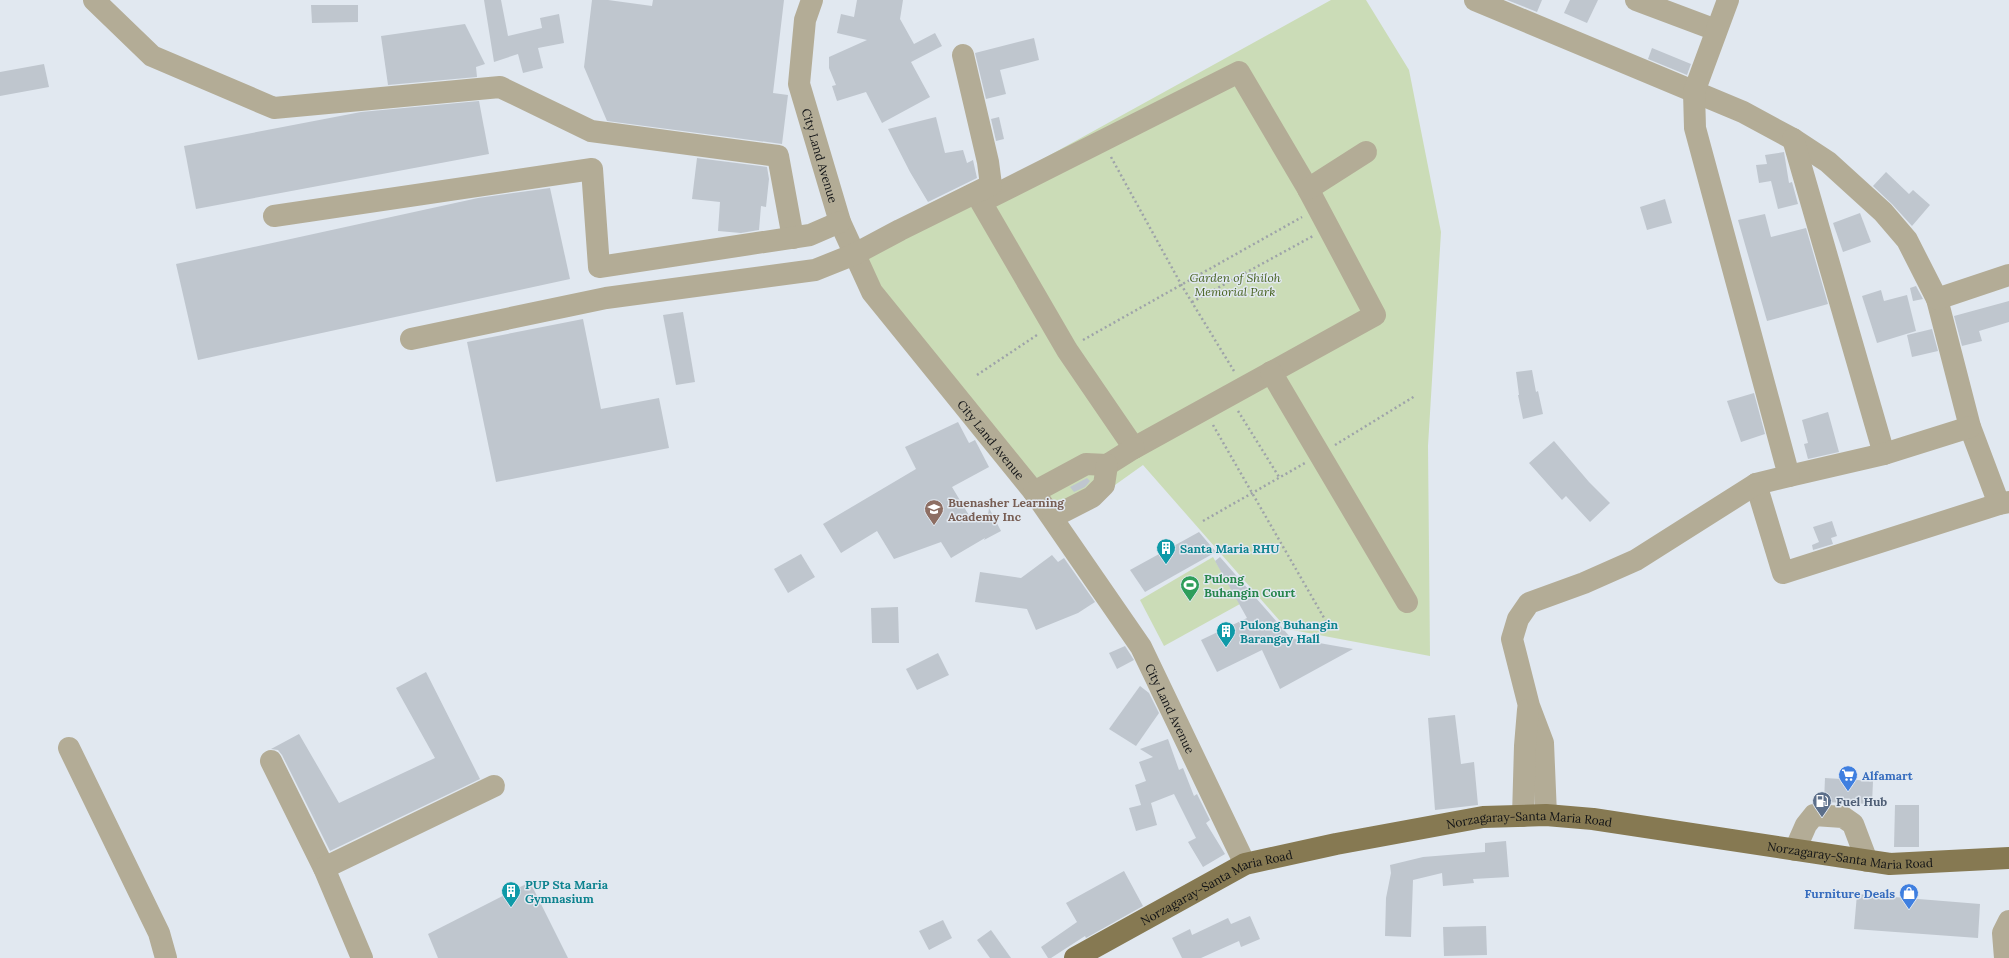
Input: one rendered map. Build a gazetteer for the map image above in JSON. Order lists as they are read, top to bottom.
{
  "streets": {
    "main road": ["Norzagaray-Santa Maria Road"],
    "street": ["City Land Avenue"]
  },
  "crossings": [
    ["City Land Avenue", "Norzagaray-Santa Maria Road"]
  ],
  "parks": ["Garden of Shiloh Memorial Park"],
  "places": {
    "school or university": ["Buenasher Learning Academy Inc"],
    "building": ["Santa Maria RHU", "Pulong Buhangin Barangay Hall", "PUP Sta Maria Gymnasium"],
    "sports": ["Pulong Buhangin Court"],
    "supermarket": ["Alfamart"],
    "fuel station": ["Fuel Hub"],
    "shop": ["Furniture Deals"]
  }
}
